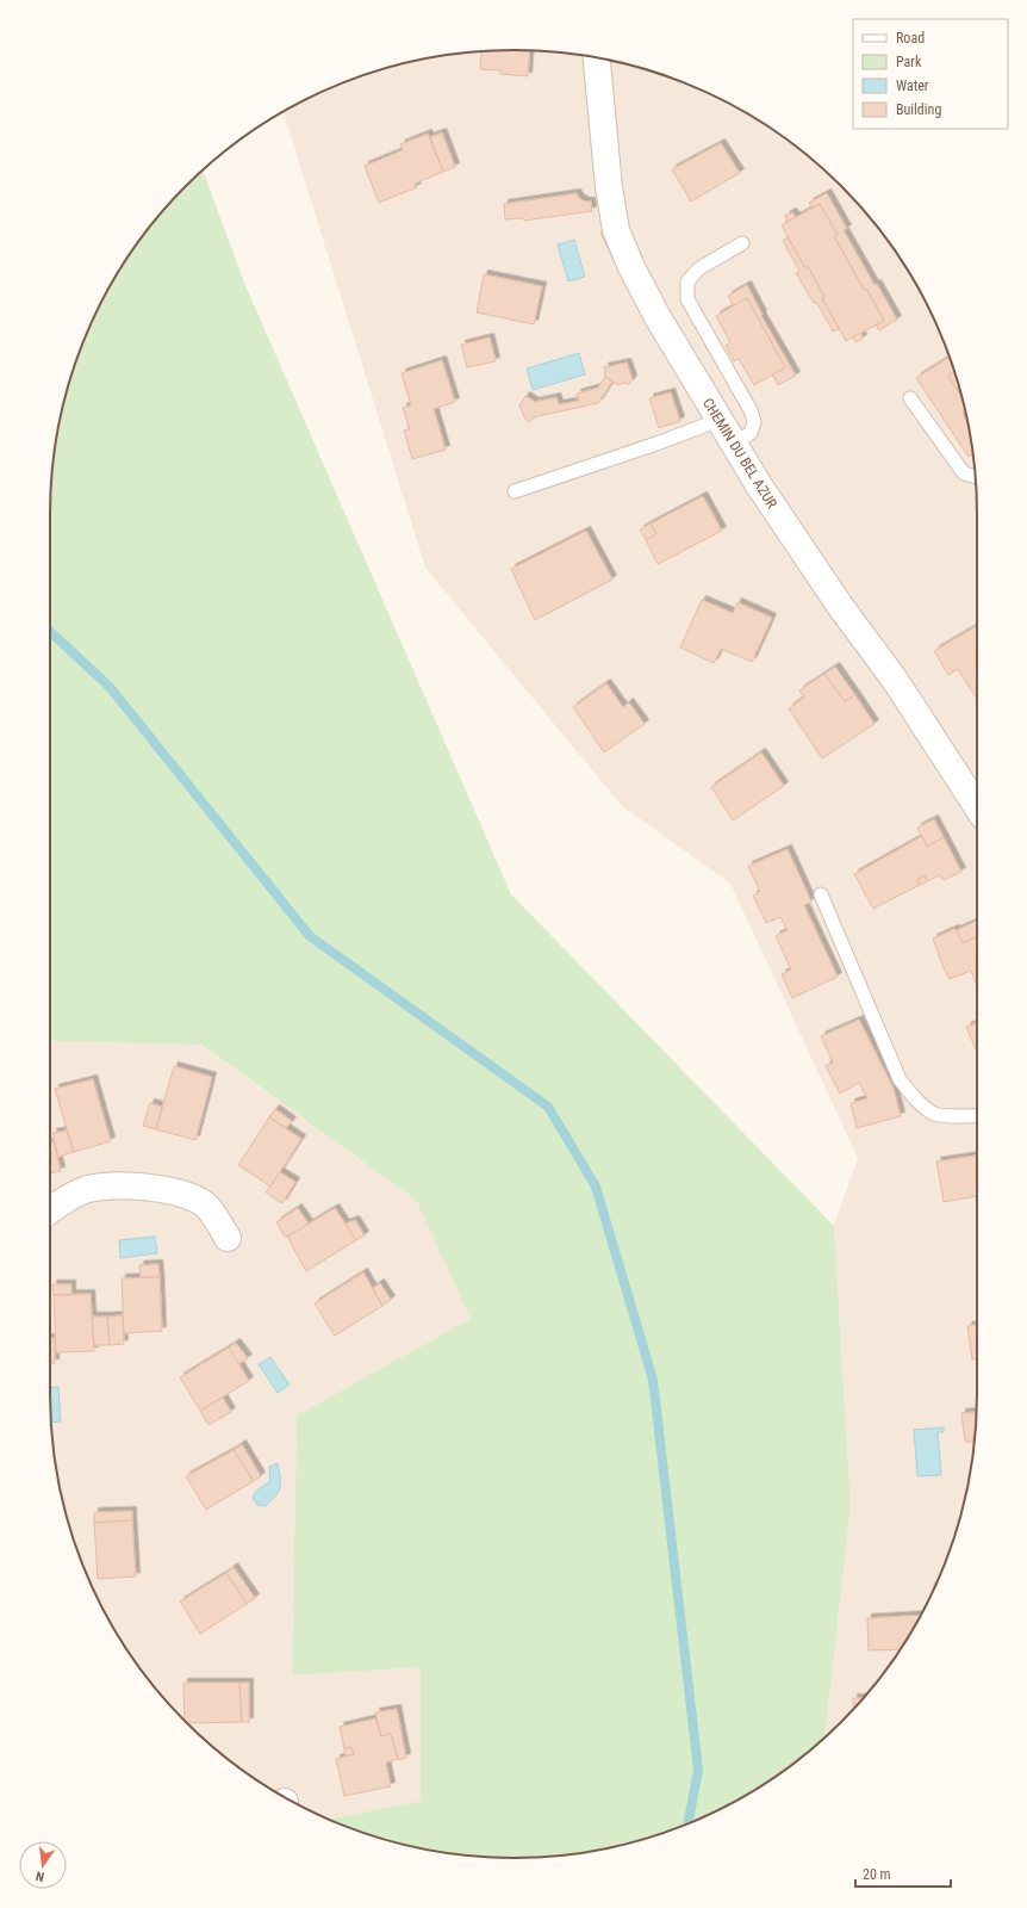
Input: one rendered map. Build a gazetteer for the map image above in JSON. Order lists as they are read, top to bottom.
{
  "streets": {
    "street": ["CHEMIN DU BEL AZUR"]
  },
  "legend": [
    "Road",
    "Park",
    "Water",
    "Building"
  ],
  "scale_bar": "20 m",
  "north": "bottom"
}
